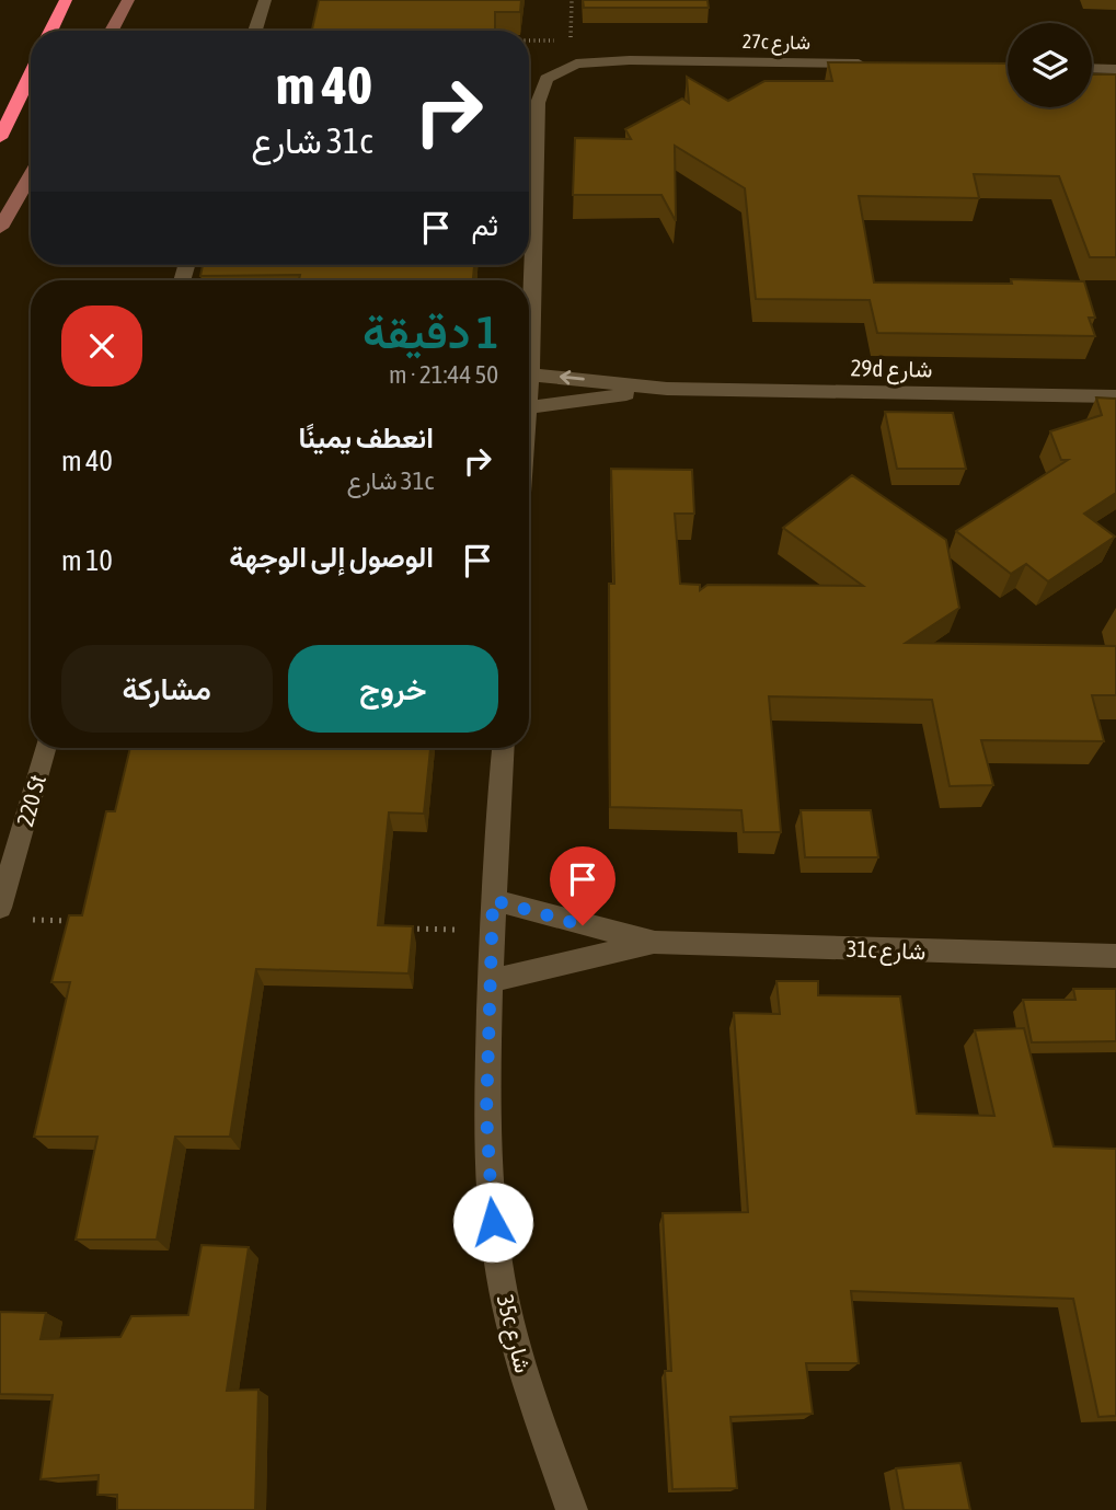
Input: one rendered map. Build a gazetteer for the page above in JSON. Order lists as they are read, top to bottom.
{
  "streets": {
    "street": [
      "27c شارع",
      "29d شارع",
      "220 St",
      "31c شارع",
      "35c شارع"
    ]
  },
  "crossings": [
    ["31c شارع", "35c شارع"]
  ],
  "page": {
    "turn": ["40 m", "31c شارع"],
    "then": "ثم",
    "heading": ["1 دقيقة", "50 m · 21:44"],
    "list": [
      {
        "name": "انعطف يمينًا",
        "note": "31c شارع",
        "value": "40 m"
      },
      {
        "name": "الوصول إلى الوجهة",
        "value": "10 m"
      }
    ],
    "buttons": ["خروج", "مشاركة"]
  }
}
